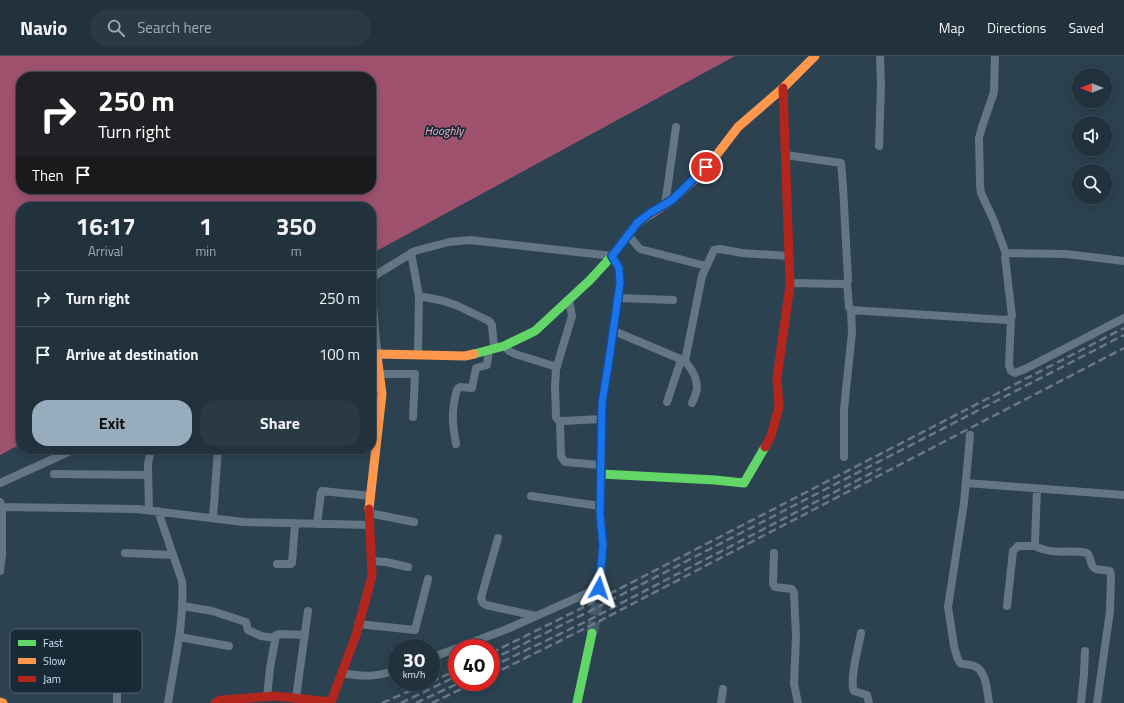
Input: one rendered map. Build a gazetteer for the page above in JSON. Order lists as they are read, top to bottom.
{
  "water": ["Hooghly"],
  "legend": ["Fast", "Slow", "Jam"],
  "north": "left",
  "page": {
    "header": "Navio",
    "search": "Search here",
    "nav": ["Map", "Directions", "Saved"],
    "turn": ["250 m", "Turn right"],
    "then": "Then",
    "eta": [
      "16:17",
      "Arrival",
      "1",
      "min",
      "350",
      "m"
    ],
    "list": [
      {
        "name": "Turn right",
        "value": "250 m"
      },
      {
        "name": "Arrive at destination",
        "value": "100 m"
      }
    ],
    "buttons": ["Exit", "Share"],
    "speed": "30 km/h",
    "limit": "40"
  }
}
